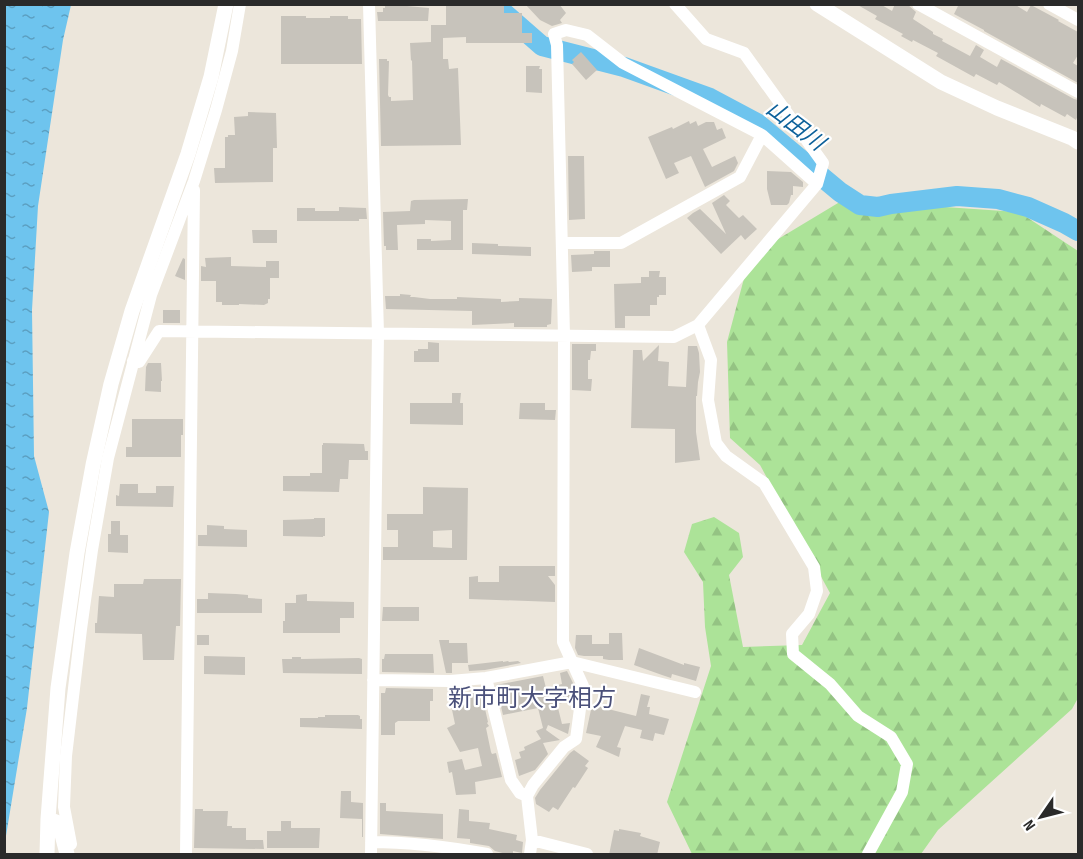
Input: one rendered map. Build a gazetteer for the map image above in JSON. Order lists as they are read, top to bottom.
{
  "districts": ["新市町大字相方"],
  "water": ["山田川"],
  "north": "bottom left"
}
